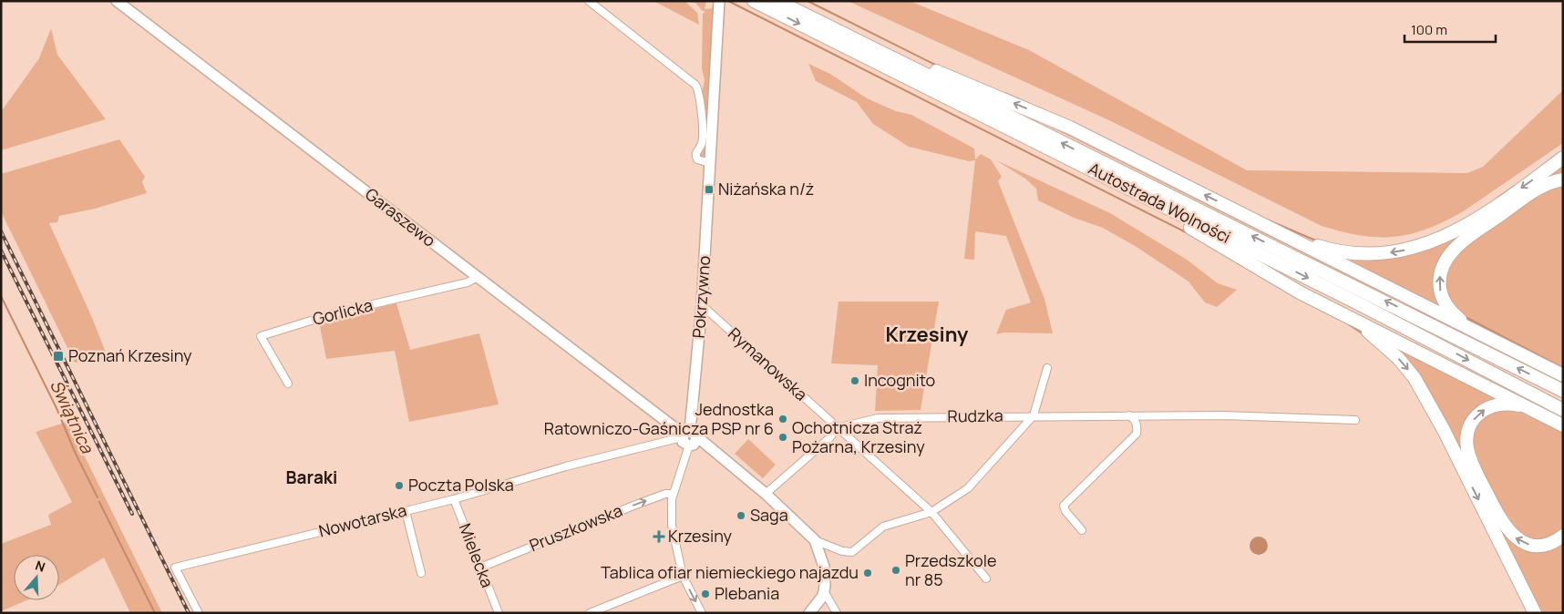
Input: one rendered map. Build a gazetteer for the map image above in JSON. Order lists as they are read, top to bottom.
{
  "streets": {
    "highway": ["Autostrada Wolności"],
    "street": [
      "Garaszewo",
      "Pokrzywno",
      "Gorlicka",
      "Rymanowska",
      "Rudzka",
      "Nowotarska",
      "Pruszkowska",
      "Mielecka"
    ]
  },
  "crossings": [
    ["Garaszewo", "Pokrzywno"],
    ["Garaszewo", "Gorlicka"],
    ["Garaszewo", "Nowotarska"],
    ["Pokrzywno", "Rymanowska"],
    ["Pokrzywno", "Nowotarska"],
    ["Rymanowska", "Rudzka"],
    ["Nowotarska", "Mielecka"],
    ["Pruszkowska", "Mielecka"]
  ],
  "one_way": ["Pruszkowska"],
  "districts": ["Krzesiny", "Baraki"],
  "water": ["Świątnica"],
  "places": {
    "transit": ["Niżańska n/ż", "Poznań Krzesiny"],
    "other": [
      "Incognito",
      "Jednostka Ratowniczo-Gaśnicza PSP nr 6",
      "Ochotnicza Straż Pożarna, Krzesiny",
      "Poczta Polska",
      "Saga",
      "Przedszkole nr 85",
      "Tablica ofiar niemieckiego najazdu",
      "Plebania"
    ],
    "health": ["Krzesiny"]
  },
  "scale_bar": "100 m",
  "north": "top"
}
